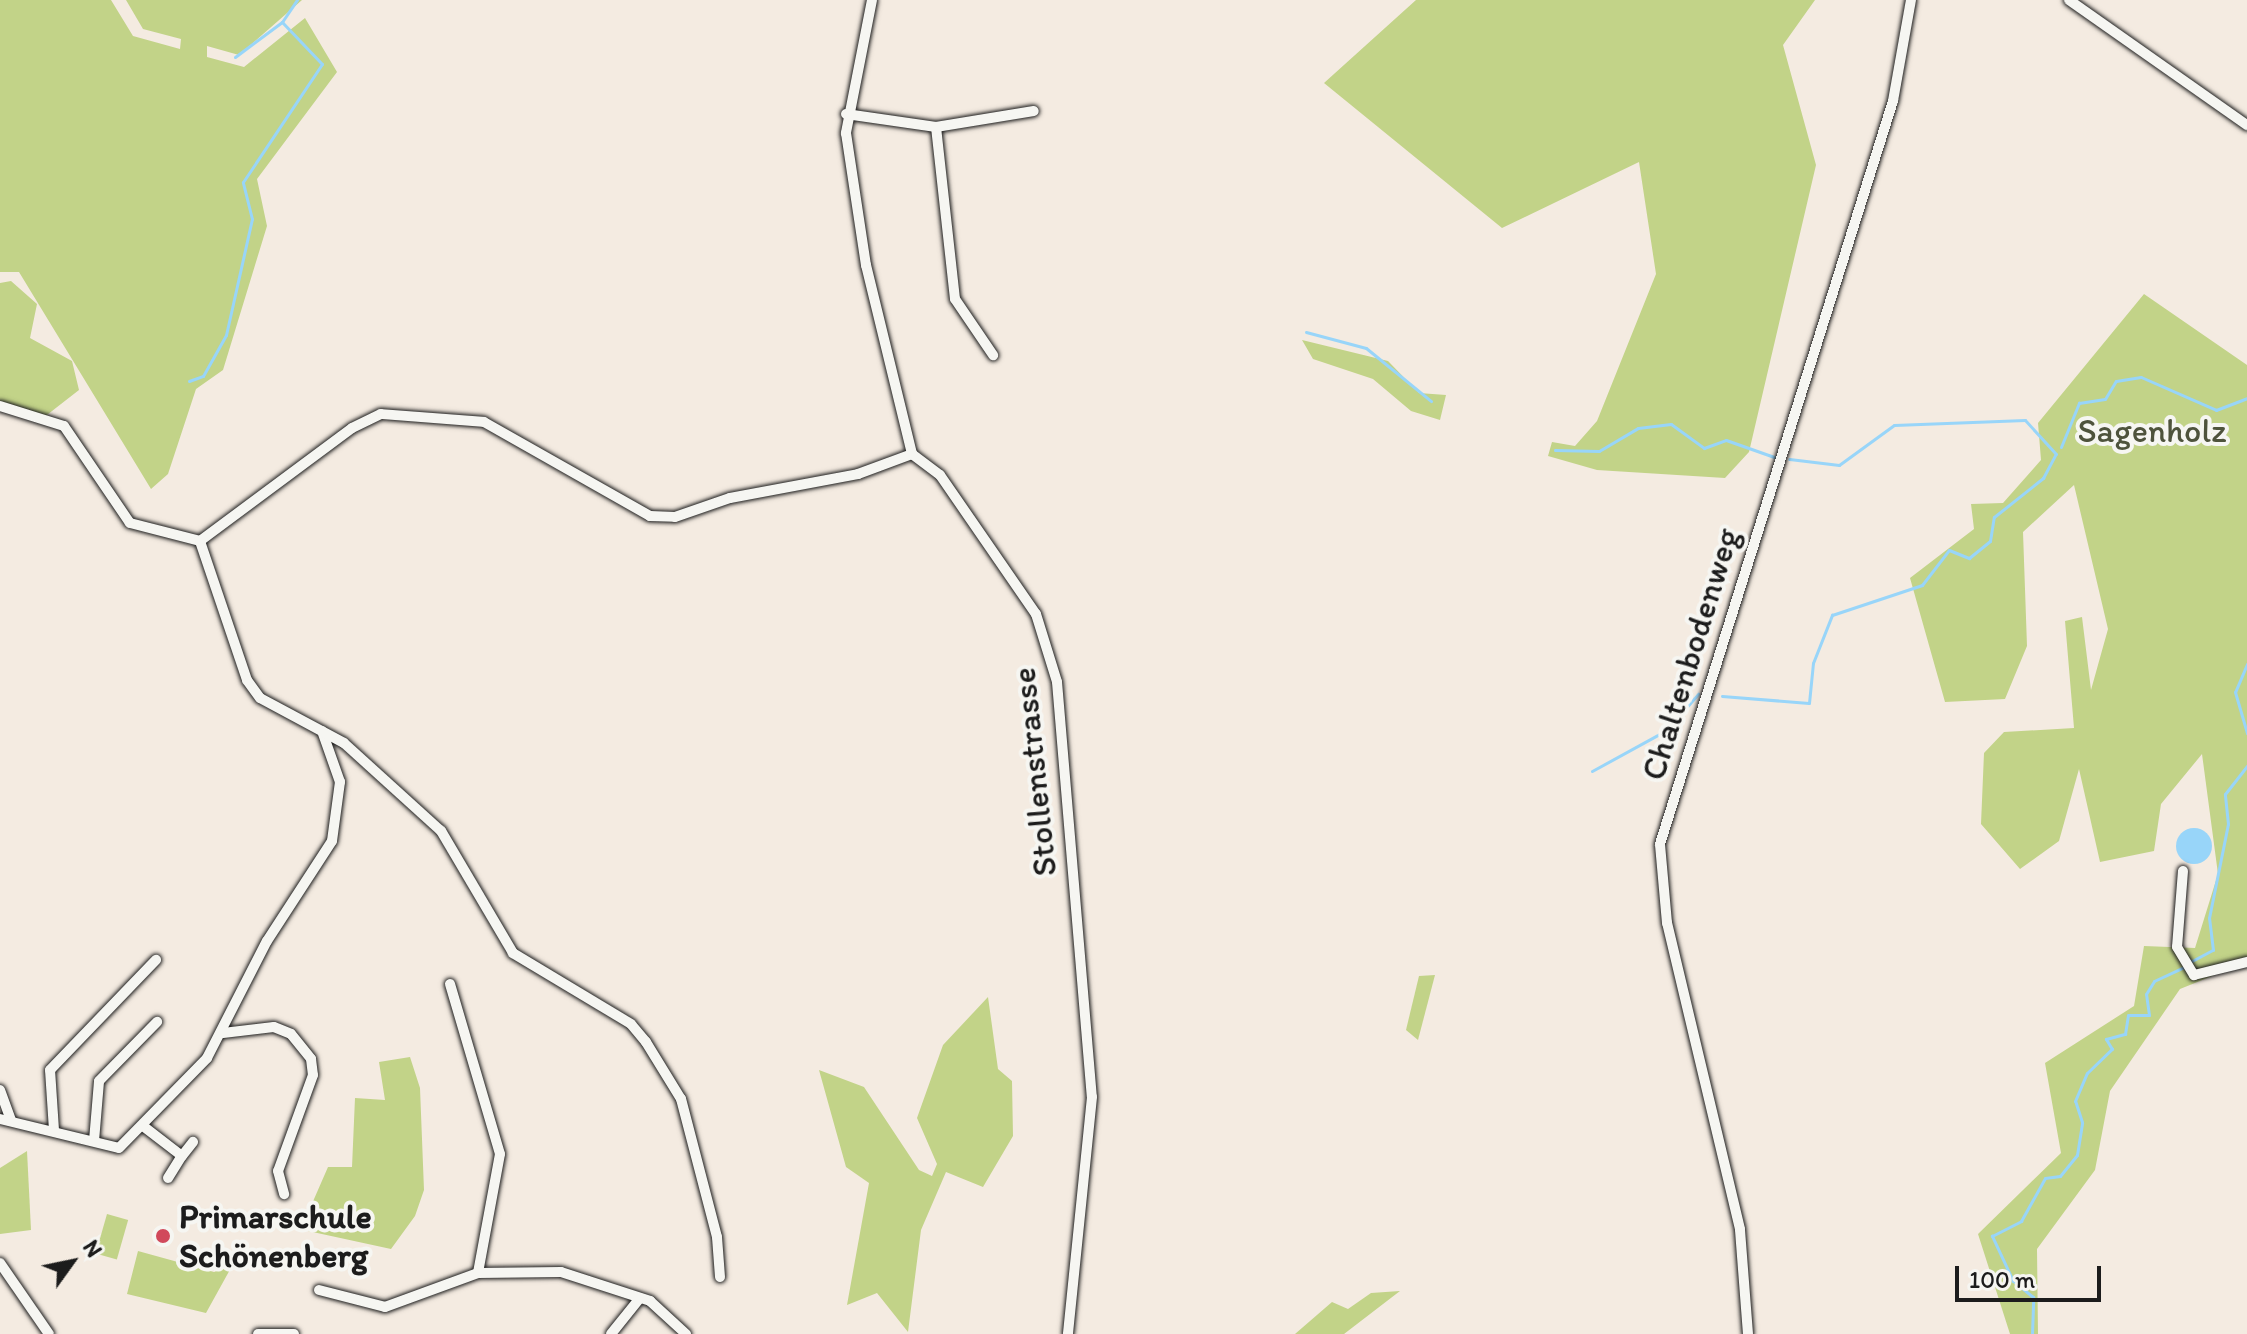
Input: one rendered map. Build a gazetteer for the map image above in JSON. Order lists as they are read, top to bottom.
{
  "streets": {
    "street": ["Chaltenbodenweg", "Stollenstrasse"]
  },
  "parks": ["Sagenholz"],
  "places": ["Primarschule Schönenberg"],
  "scale_bar": "100 m",
  "north": "top right"
}
